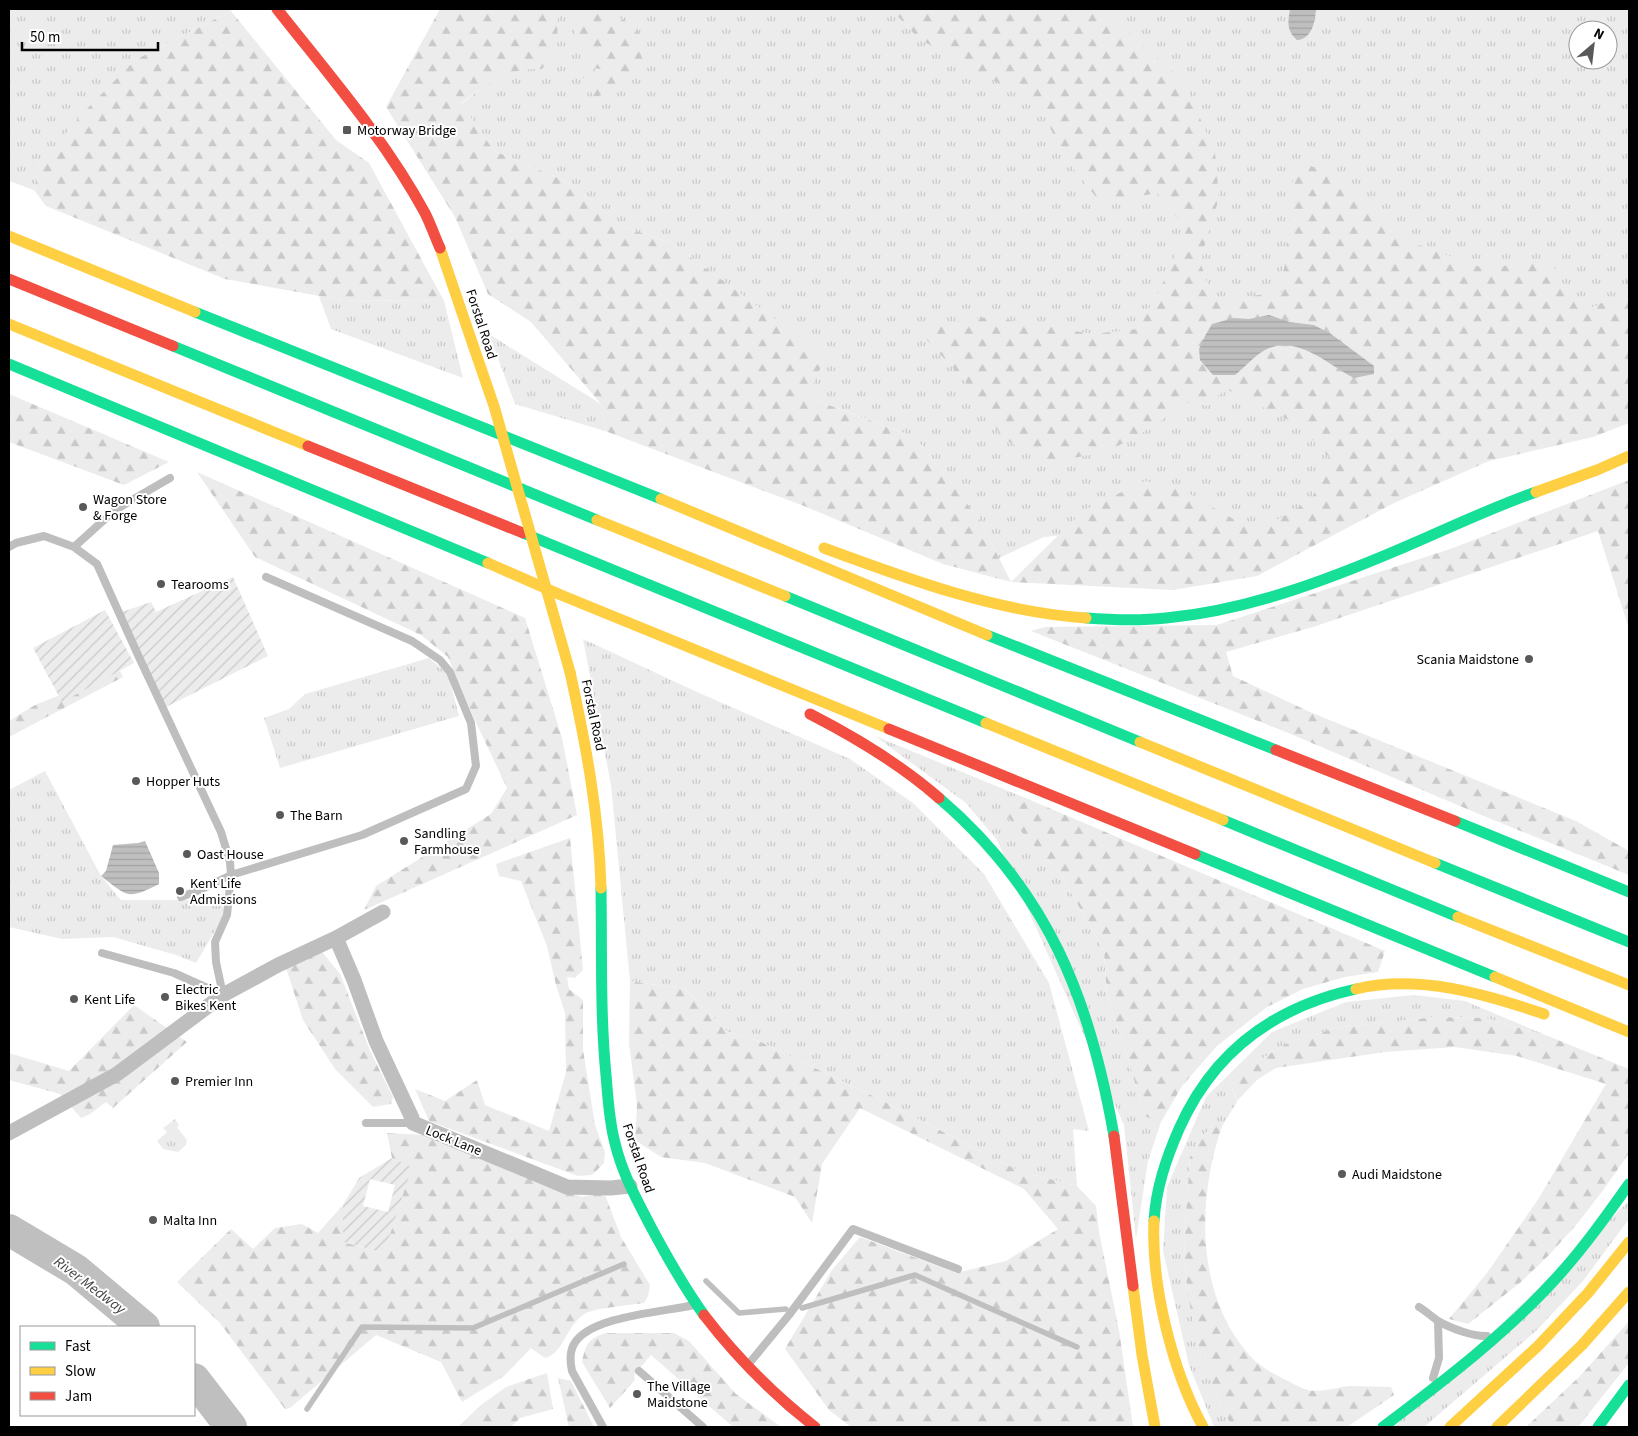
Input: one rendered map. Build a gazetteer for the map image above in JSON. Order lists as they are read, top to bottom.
{
  "streets": {
    "main road": ["Forstal Road"],
    "street": ["Lock Lane"]
  },
  "crossings": [
    ["Forstal Road", "Lock Lane"]
  ],
  "water": ["River Medway"],
  "places": {
    "transit": ["Motorway Bridge"],
    "other": [
      "Wagon Store & Forge",
      "Tearooms",
      "Scania Maidstone",
      "Hopper Huts",
      "The Barn",
      "Sandling Farmhouse",
      "Oast House",
      "Kent Life Admissions",
      "Electric Bikes Kent",
      "Kent Life",
      "Premier Inn",
      "Audi Maidstone",
      "Malta Inn",
      "The Village Maidstone"
    ]
  },
  "legend": ["Fast", "Slow", "Jam"],
  "scale_bar": "50 m",
  "north": "top right"
}
